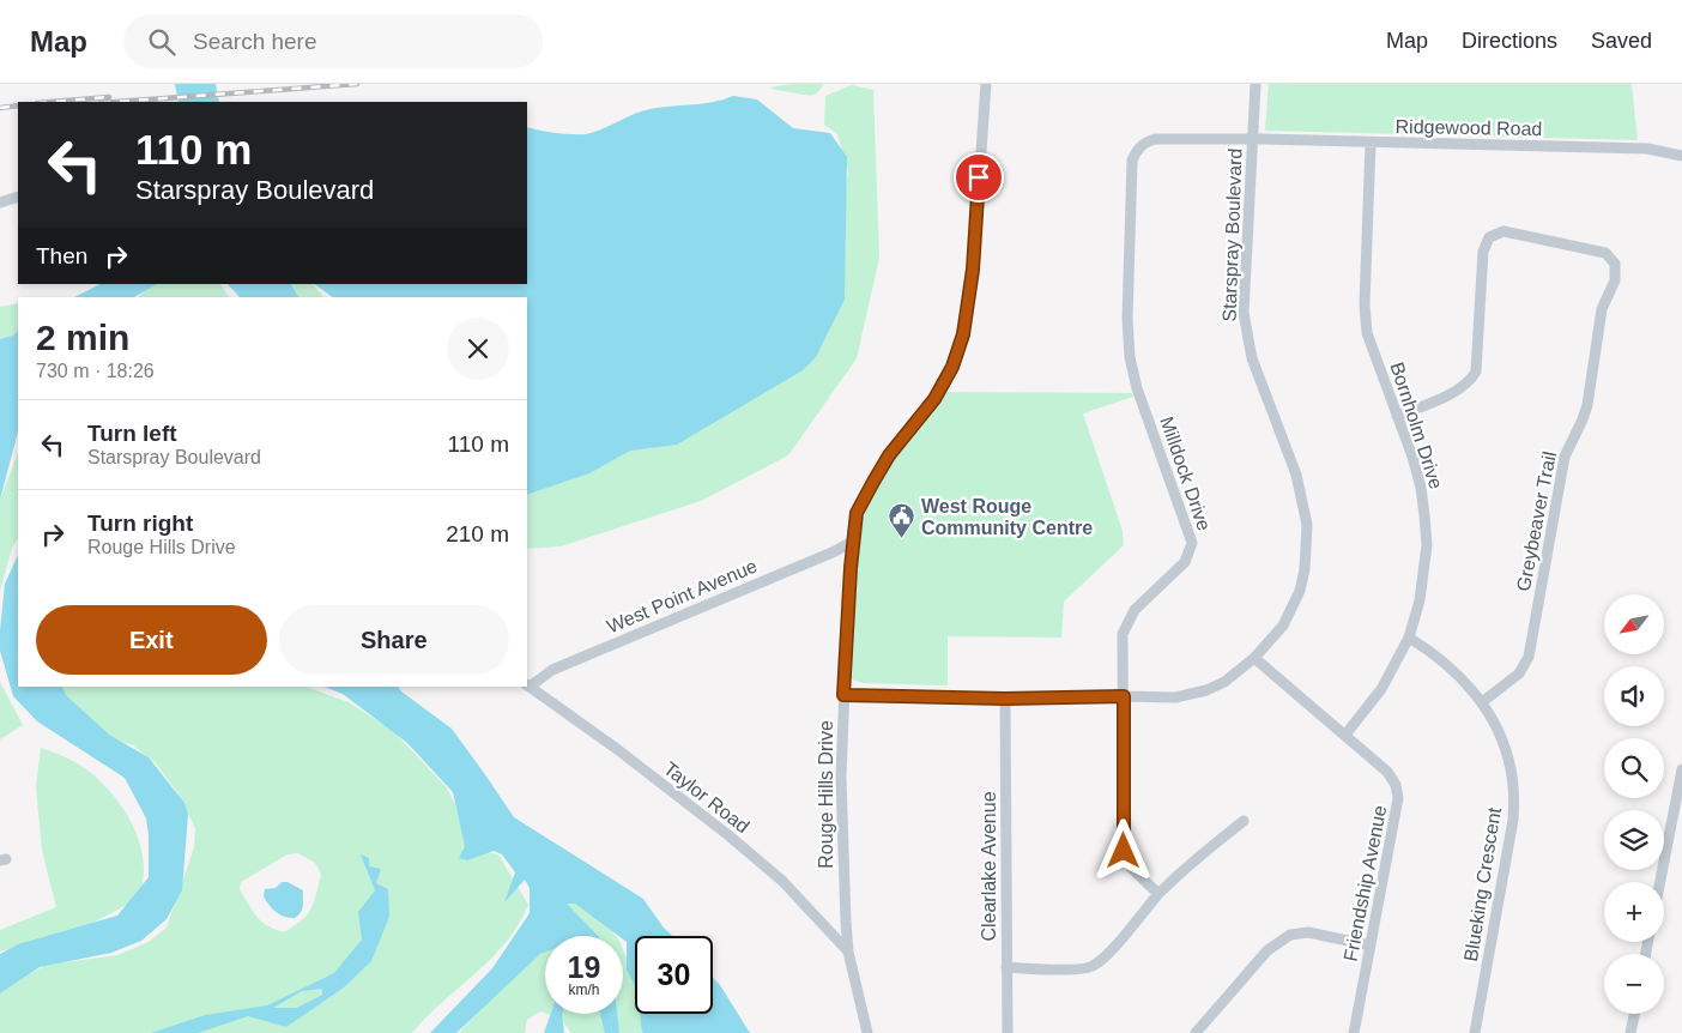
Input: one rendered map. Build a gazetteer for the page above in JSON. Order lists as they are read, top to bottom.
{
  "streets": {
    "street": [
      "Ridgewood Road",
      "Starspray Boulevard",
      "Bornholm Drive",
      "Milldock Drive",
      "Greybeaver Trail",
      "West Point Avenue",
      "Rouge Hills Drive",
      "Taylor Road",
      "Clearlake Avenue",
      "Friendship Avenue",
      "Blueking Crescent"
    ]
  },
  "crossings": [
    ["Ridgewood Road", "Starspray Boulevard"],
    ["Ridgewood Road", "Bornholm Drive"],
    ["Ridgewood Road", "Milldock Drive"],
    ["Starspray Boulevard", "Milldock Drive"],
    ["Starspray Boulevard", "Rouge Hills Drive"],
    ["Starspray Boulevard", "Clearlake Avenue"],
    ["Starspray Boulevard", "Friendship Avenue"],
    ["Bornholm Drive", "Greybeaver Trail"],
    ["Bornholm Drive", "Friendship Avenue"],
    ["Bornholm Drive", "Blueking Crescent"],
    ["Greybeaver Trail", "Blueking Crescent"],
    ["West Point Avenue", "Rouge Hills Drive"],
    ["West Point Avenue", "Taylor Road"],
    ["Rouge Hills Drive", "Taylor Road"]
  ],
  "places": {
    "public building": ["West Rouge Community Centre"]
  },
  "north": "bottom left",
  "page": {
    "header": "Map",
    "search": "Search here",
    "nav": ["Map", "Directions", "Saved"],
    "turn": ["110 m", "Starspray Boulevard"],
    "then": "Then",
    "heading": ["2 min", "730 m · 18:26"],
    "list": [
      {
        "name": "Turn left",
        "note": "Starspray Boulevard",
        "value": "110 m"
      },
      {
        "name": "Turn right",
        "note": "Rouge Hills Drive",
        "value": "210 m"
      }
    ],
    "buttons": ["Exit", "Share"],
    "map_buttons": ["+", "−"],
    "speed": "19 km/h",
    "limit": "30"
  }
}
